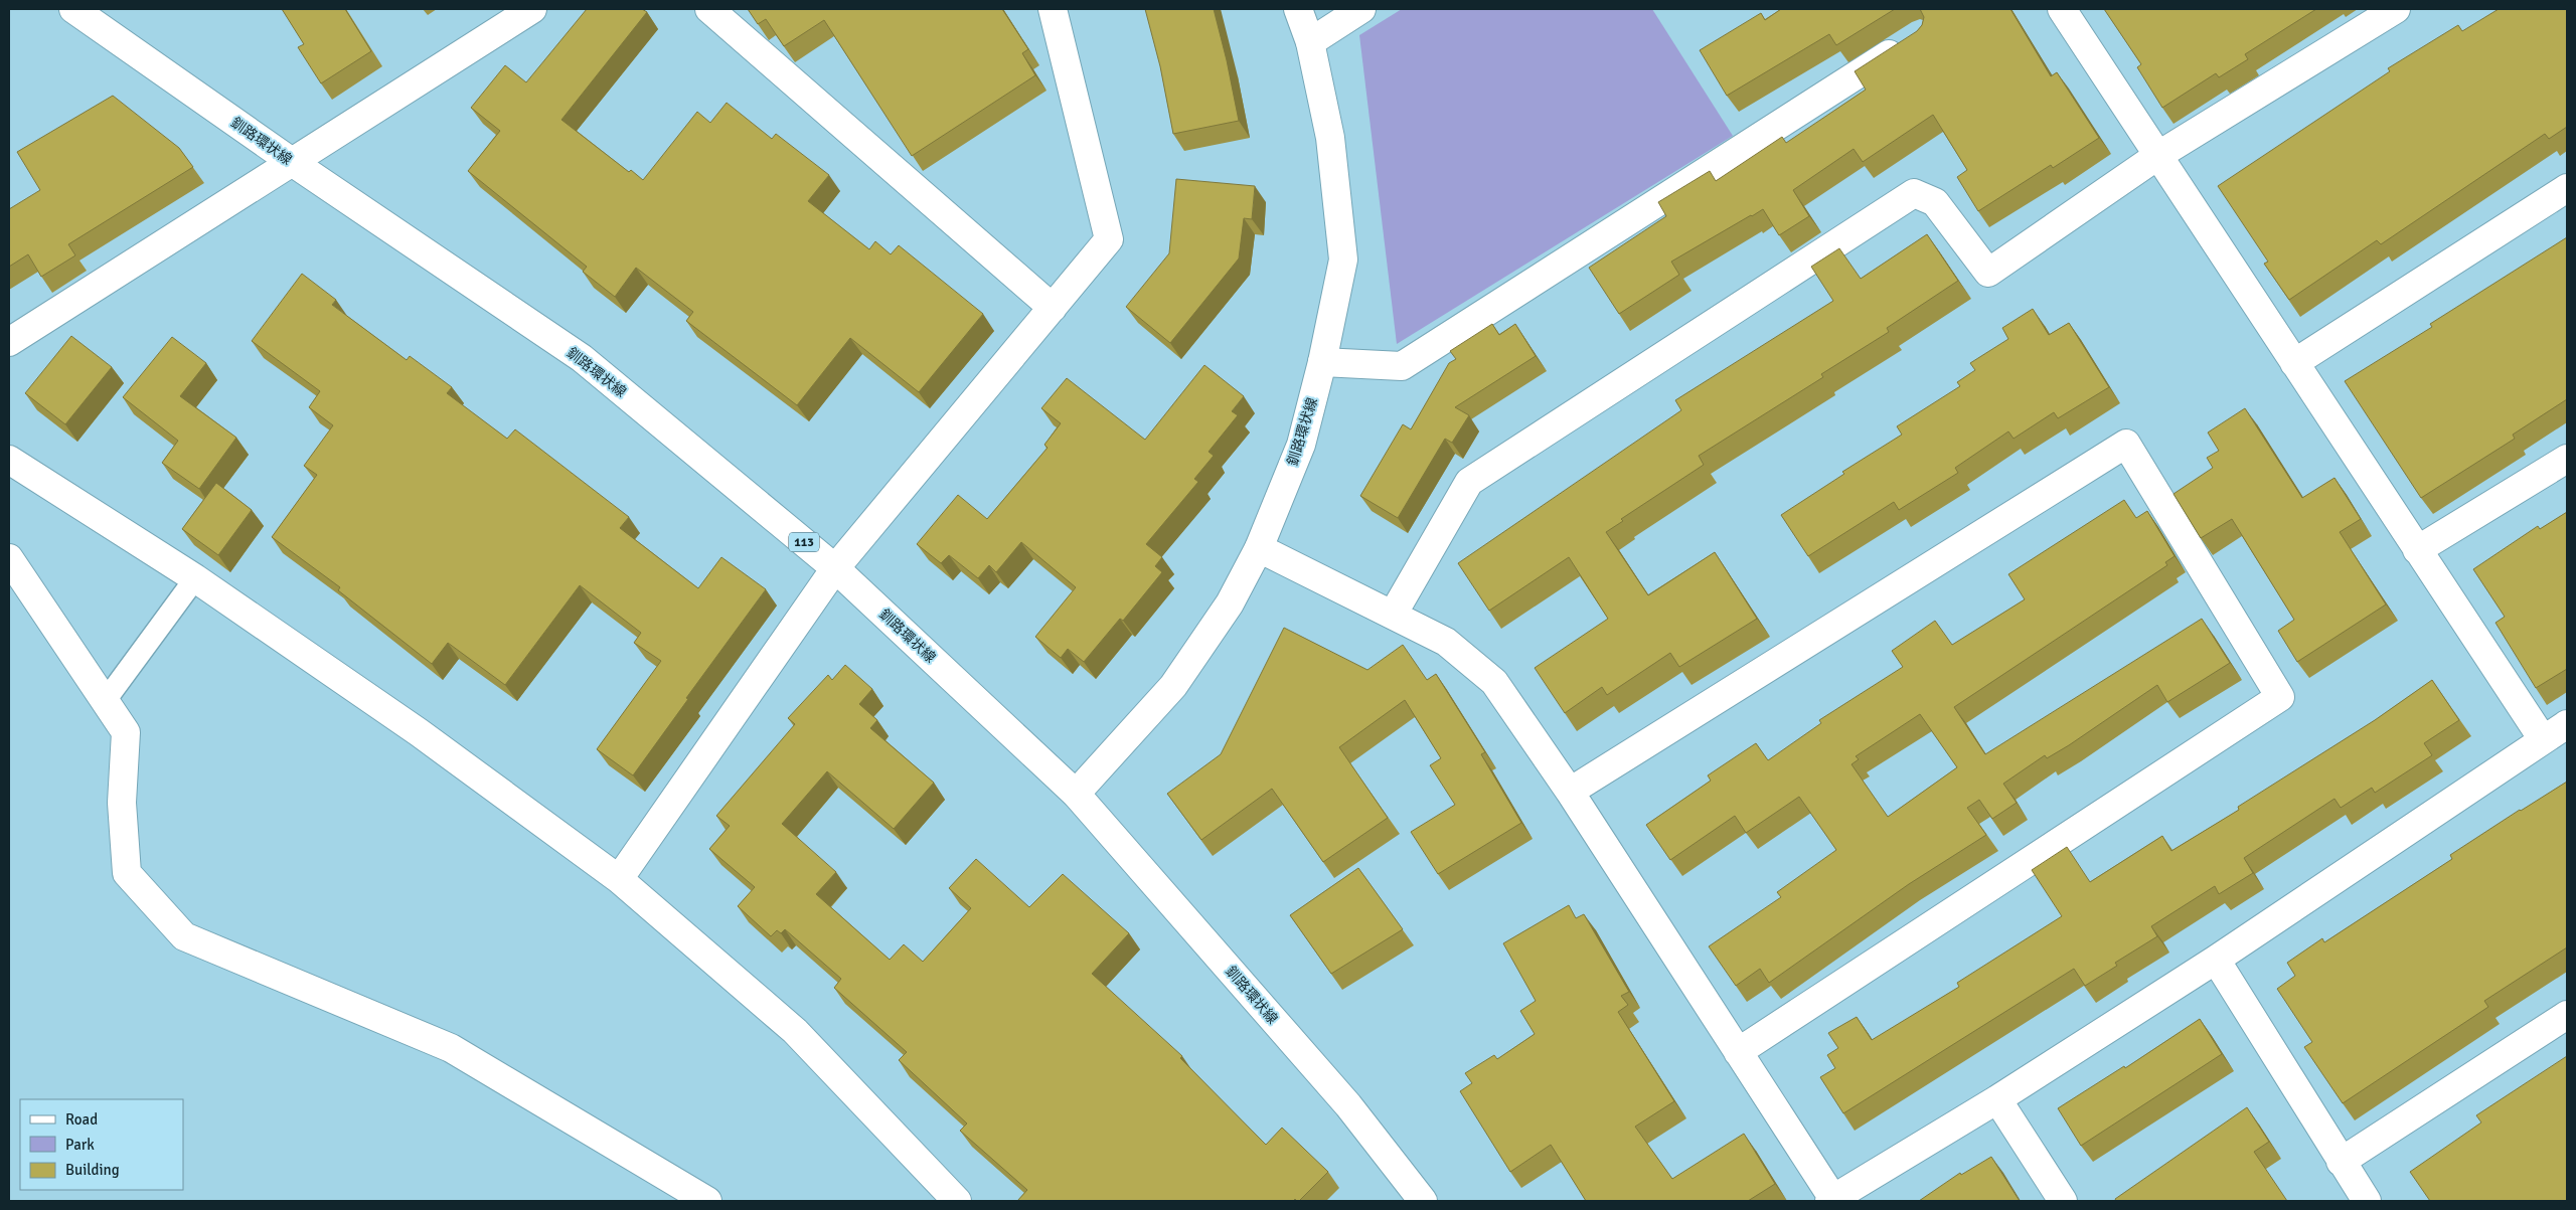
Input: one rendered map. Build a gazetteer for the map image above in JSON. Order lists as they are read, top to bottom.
{
  "streets": {
    "street": ["釧路環状線", "113"]
  },
  "legend": ["Road", "Park", "Building"]
}
